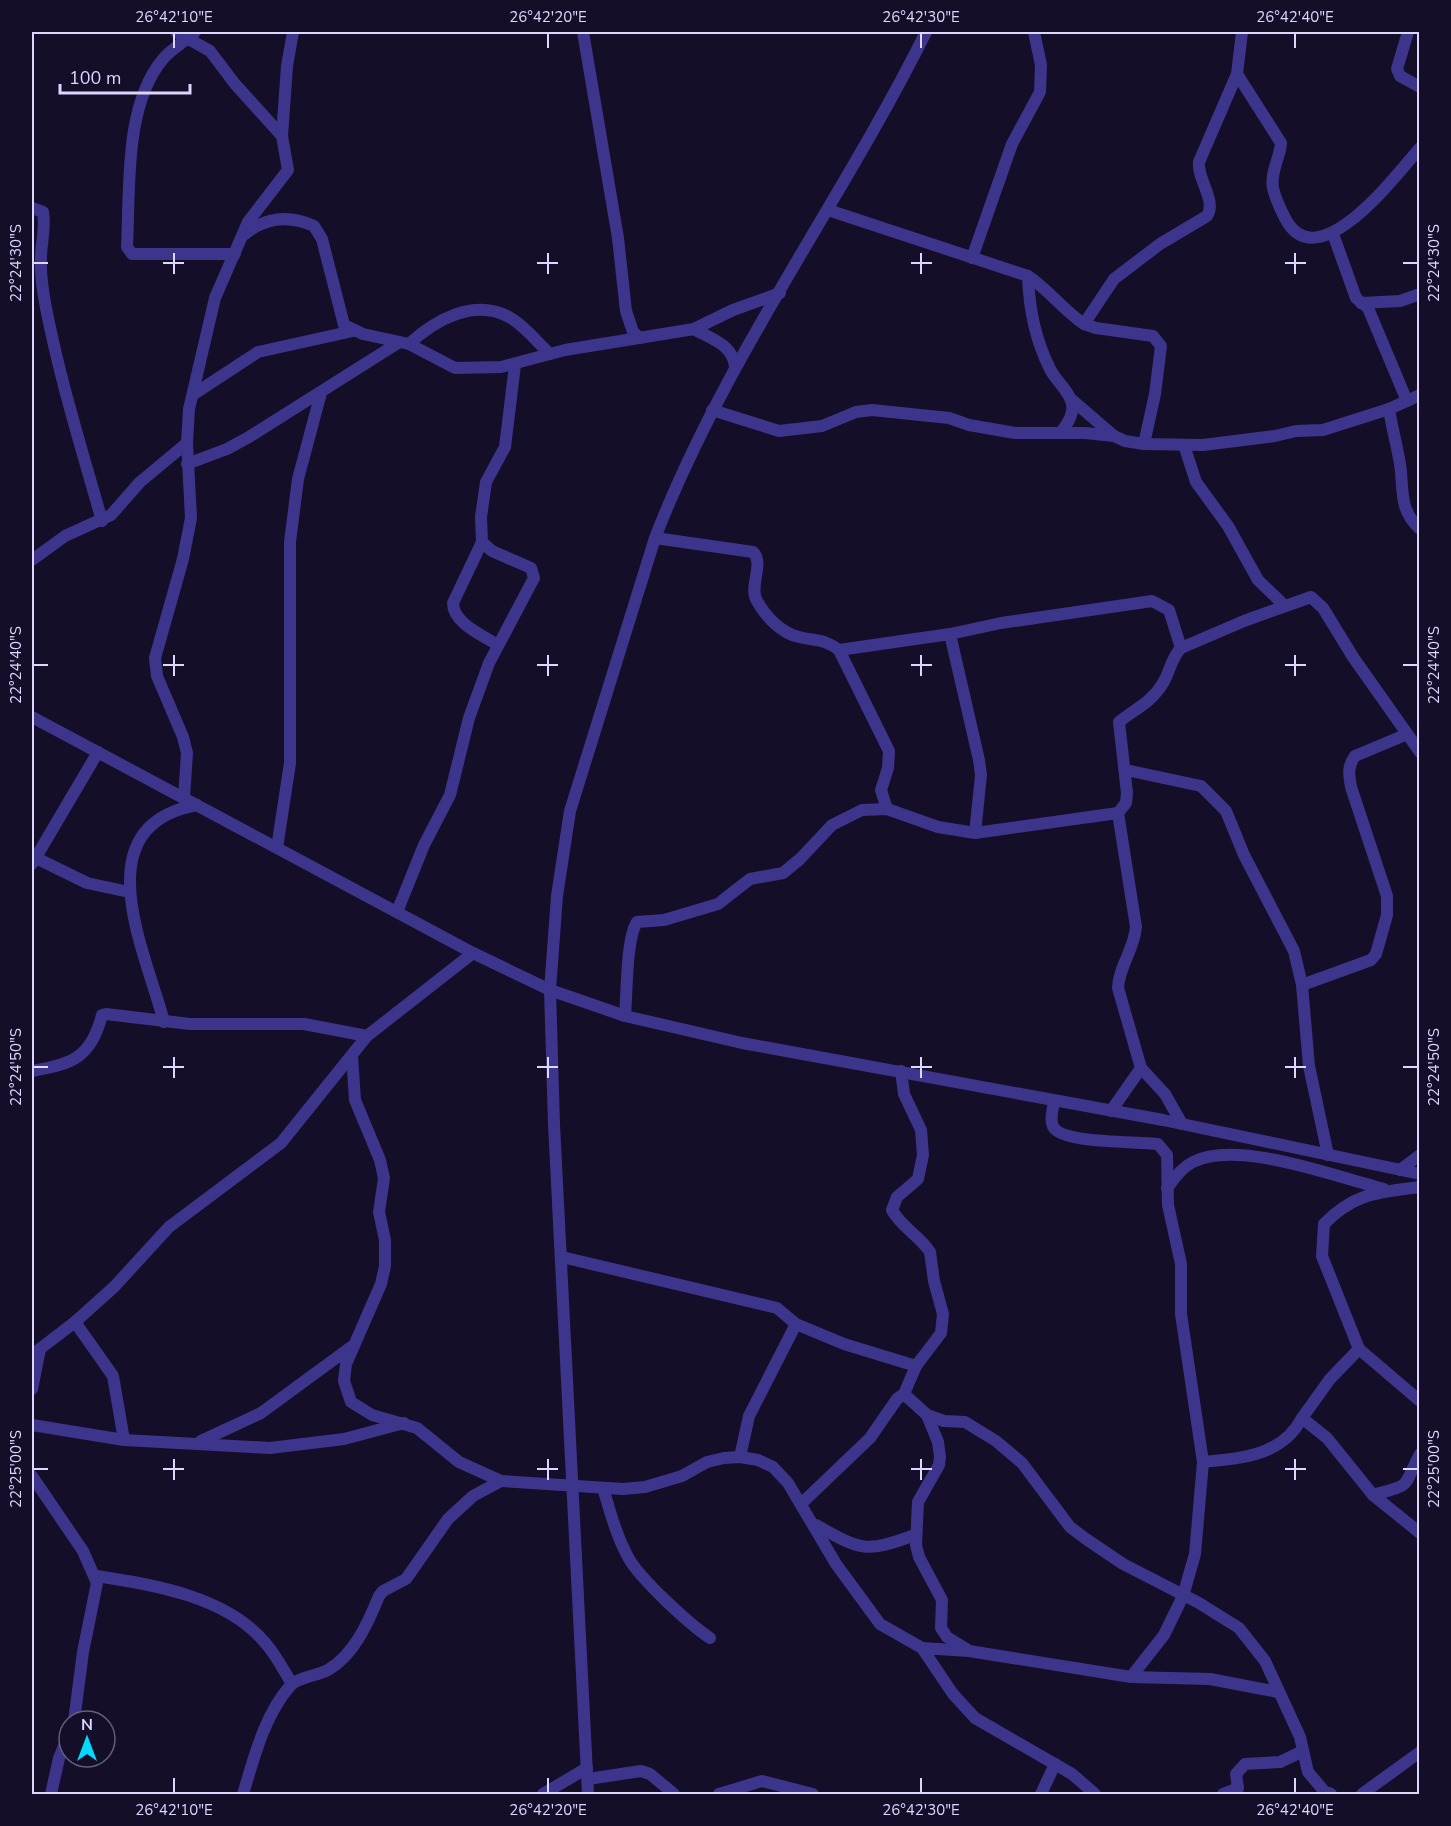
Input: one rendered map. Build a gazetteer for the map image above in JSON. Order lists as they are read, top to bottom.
{
  "scale_bar": "100 m",
  "north": "top",
  "coordinates": [
    "26°42'10\"E",
    "26°42'20\"E",
    "26°42'30\"E",
    "26°42'40\"E",
    "22°24'30\"S",
    "22°24'40\"S",
    "22°24'50\"S",
    "22°25'00\"S"
  ]
}
